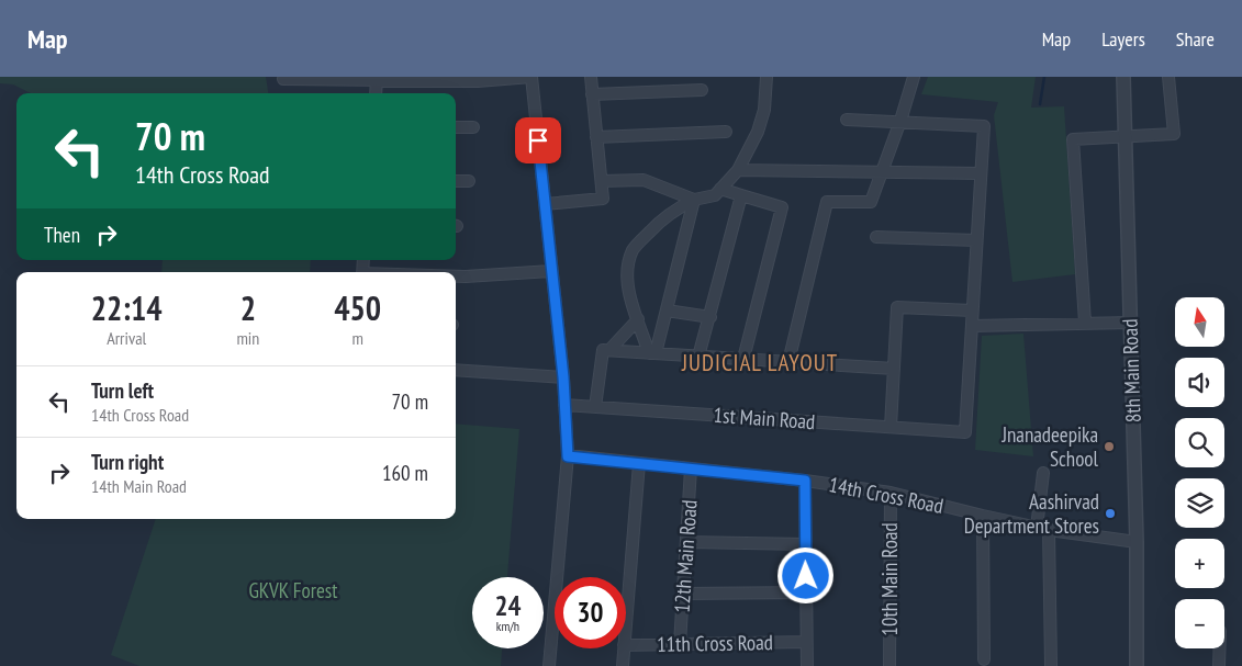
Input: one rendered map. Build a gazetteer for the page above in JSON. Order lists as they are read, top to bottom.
{
  "streets": {
    "street": [
      "8th Main Road",
      "1st Main Road",
      "14th Cross Road",
      "12th Main Road",
      "10th Main Road",
      "11th Cross Road"
    ]
  },
  "crossings": [
    ["8th Main Road", "14th Cross Road"],
    ["14th Cross Road", "12th Main Road"],
    ["14th Cross Road", "10th Main Road"],
    ["12th Main Road", "11th Cross Road"]
  ],
  "districts": ["JUDICIAL LAYOUT"],
  "parks": ["GKVK Forest"],
  "places": ["Jnanadeepika School", "Aashirvad Department Stores"],
  "north": "top",
  "page": {
    "header": "Map",
    "nav": ["Map", "Layers", "Share"],
    "turn": ["70 m", "14th Cross Road"],
    "then": "Then",
    "eta": [
      "22:14",
      "Arrival",
      "2",
      "min",
      "450",
      "m"
    ],
    "map_buttons": ["+", "−"],
    "list": [
      {
        "name": "Turn left",
        "note": "14th Cross Road",
        "value": "70 m"
      },
      {
        "name": "Turn right",
        "note": "14th Main Road",
        "value": "160 m"
      }
    ],
    "speed": "24 km/h",
    "limit": "30"
  }
}
